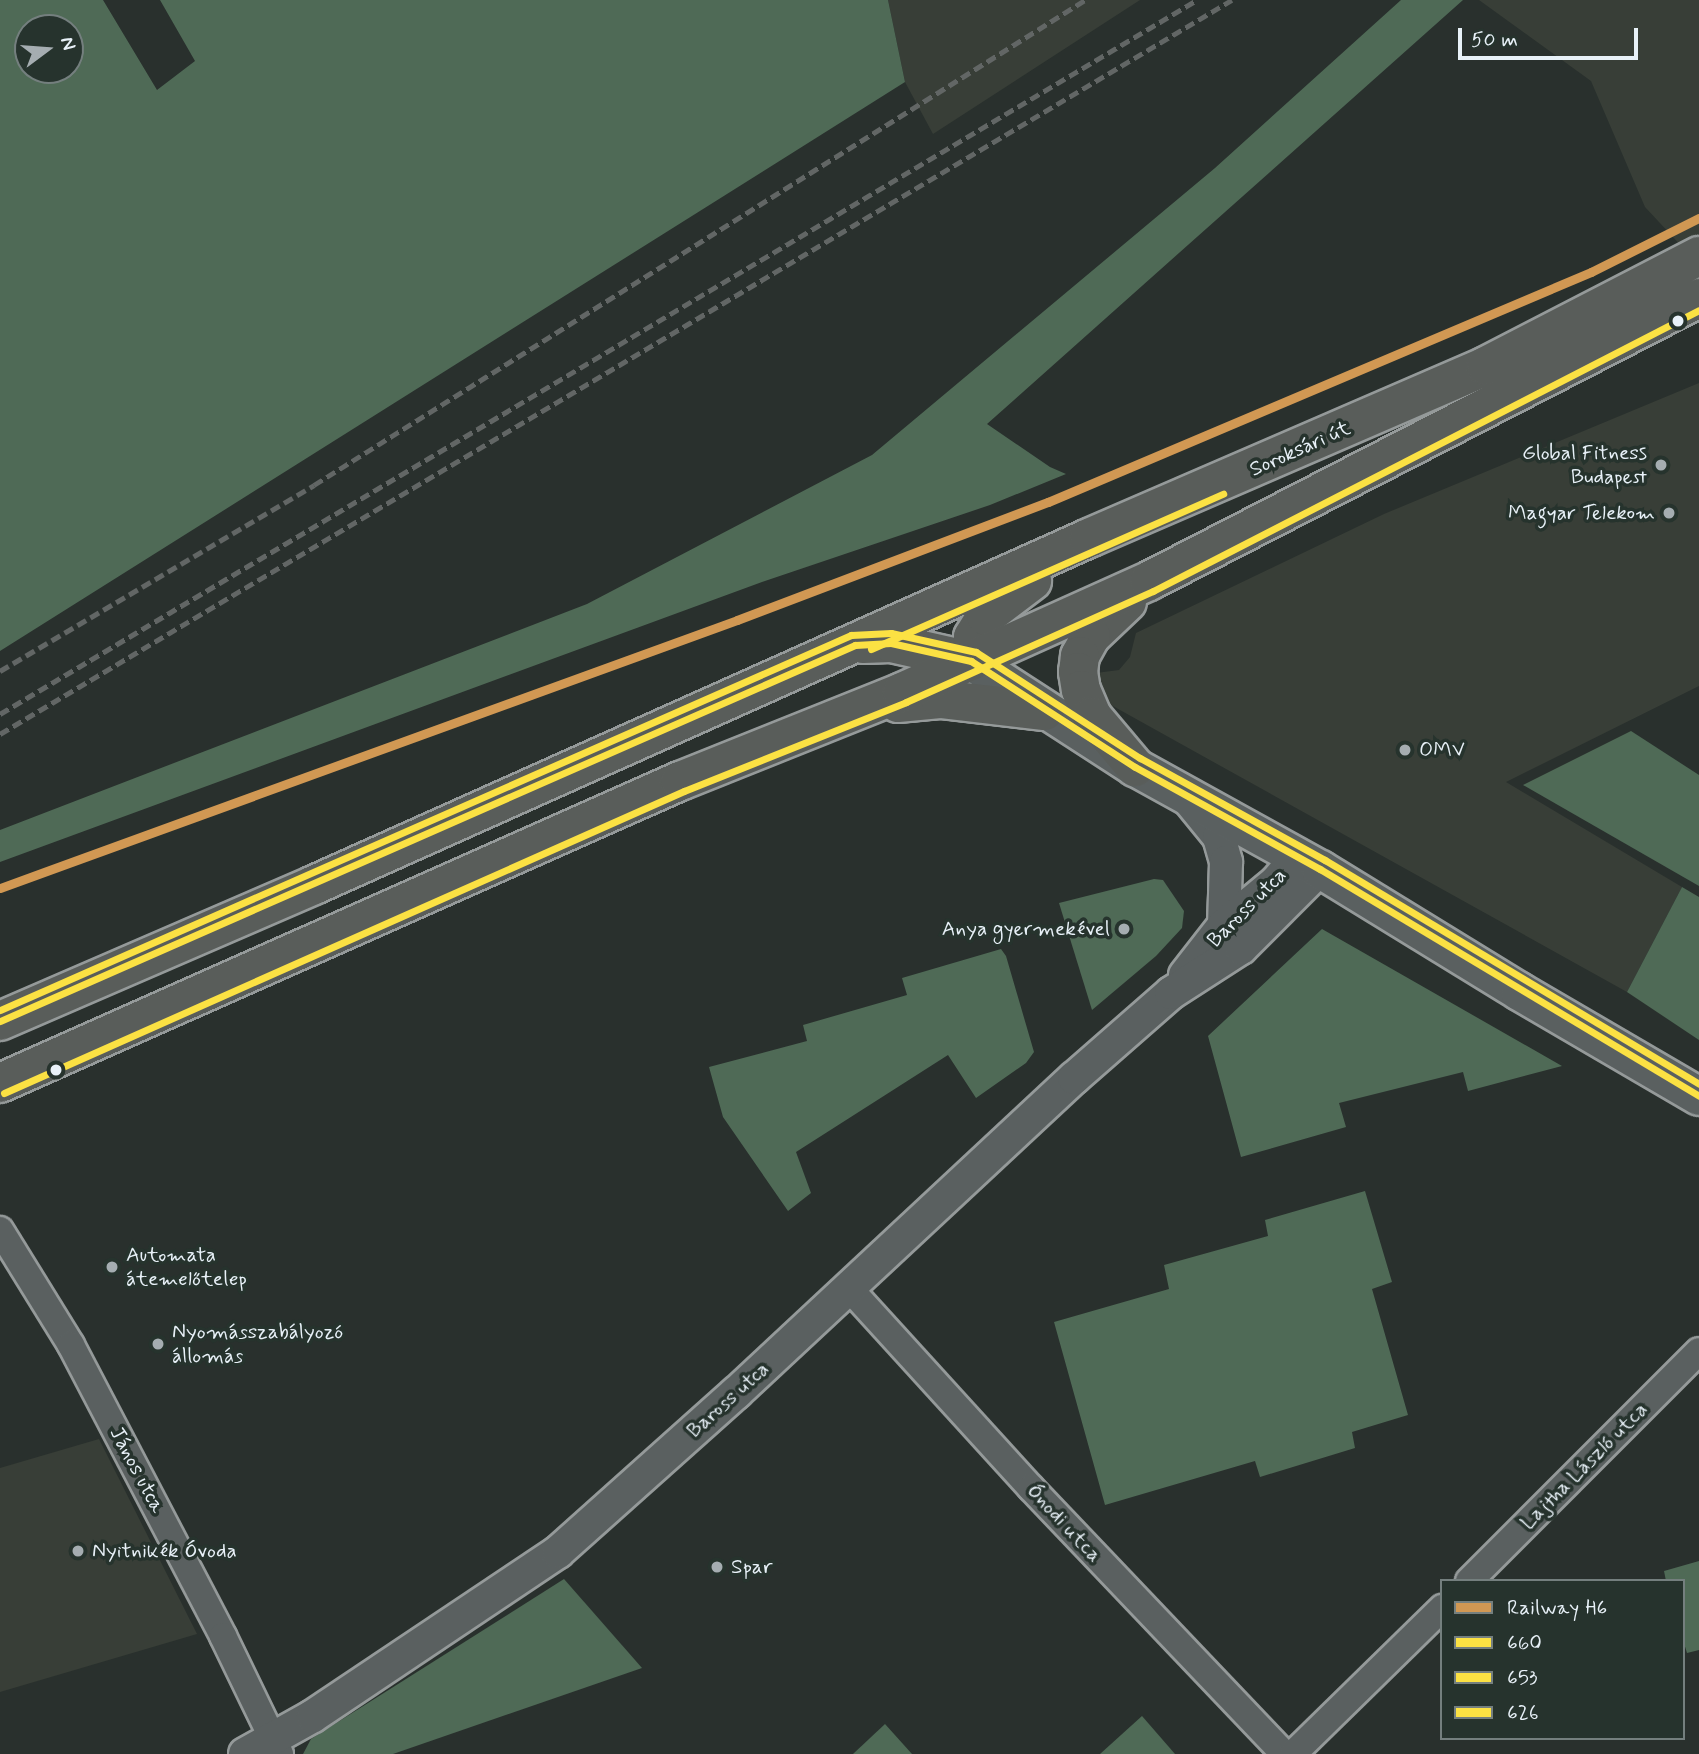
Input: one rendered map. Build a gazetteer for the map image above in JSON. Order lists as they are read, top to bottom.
{
  "streets": {
    "main road": ["Soroksári út"],
    "street": [
      "Baross utca",
      "Lajtha László utca",
      "János utca",
      "Ónodi utca"
    ]
  },
  "crossings": [
    ["Baross utca", "János utca"],
    ["Baross utca", "Ónodi utca"]
  ],
  "places": [
    "Global Fitness Budapest",
    "Magyar Telekom",
    "OMV",
    "Anya gyermekével",
    "Automata átemelőtelep",
    "Nyomásszabályozó állomás",
    "Nyitnikék Óvoda",
    "Spar"
  ],
  "lines": [
    "rail line H6",
    "transit line 653",
    "transit line 626",
    "transit line 660"
  ],
  "legend": [
    "Railway H6",
    "660",
    "653",
    "626"
  ],
  "scale_bar": "50 m",
  "north": "right"
}
